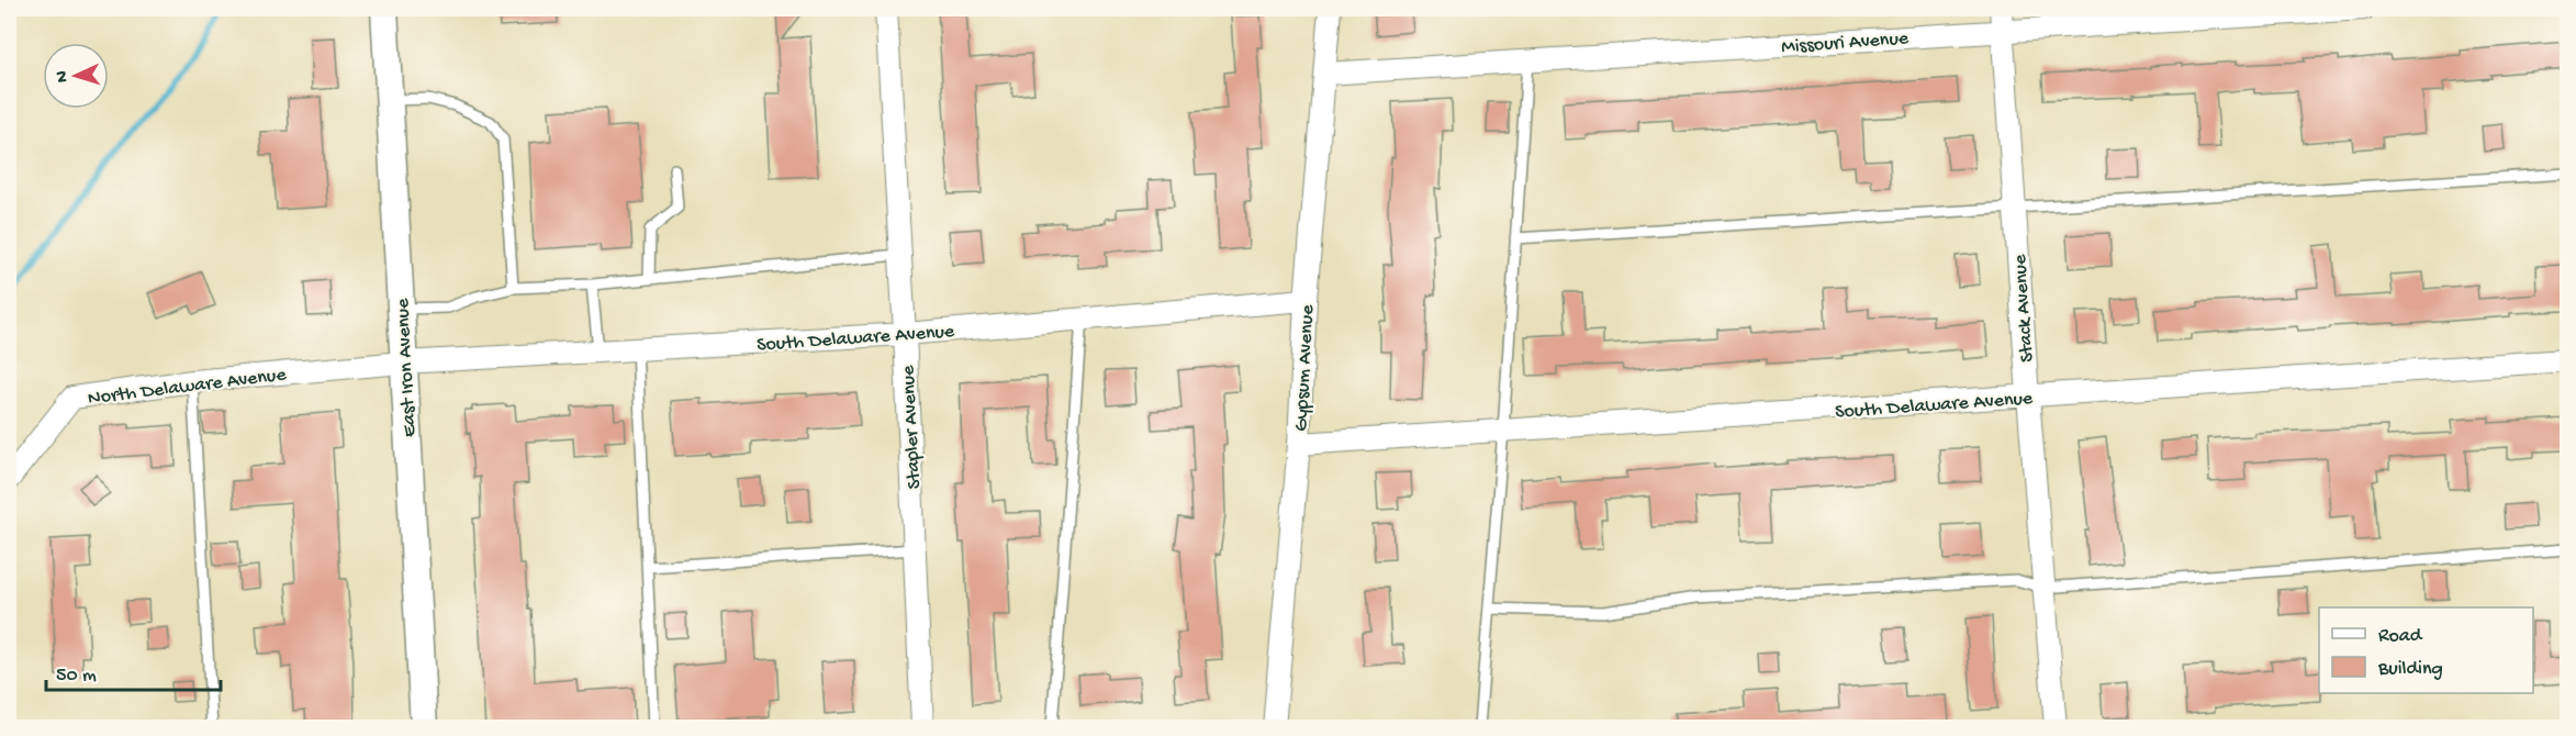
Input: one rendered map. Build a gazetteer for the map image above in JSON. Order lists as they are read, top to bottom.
{
  "streets": {
    "street": [
      "Missouri Avenue",
      "Stack Avenue",
      "South Delaware Avenue",
      "East Iron Avenue",
      "Gypsum Avenue",
      "North Delaware Avenue",
      "Stapler Avenue"
    ]
  },
  "crossings": [
    ["Missouri Avenue", "Stack Avenue"],
    ["Missouri Avenue", "Gypsum Avenue"],
    ["Stack Avenue", "South Delaware Avenue"],
    ["South Delaware Avenue", "East Iron Avenue"],
    ["South Delaware Avenue", "Gypsum Avenue"],
    ["South Delaware Avenue", "North Delaware Avenue"],
    ["South Delaware Avenue", "Stapler Avenue"],
    ["East Iron Avenue", "North Delaware Avenue"]
  ],
  "legend": ["Road", "Building"],
  "scale_bar": "50 m",
  "north": "left"
}
